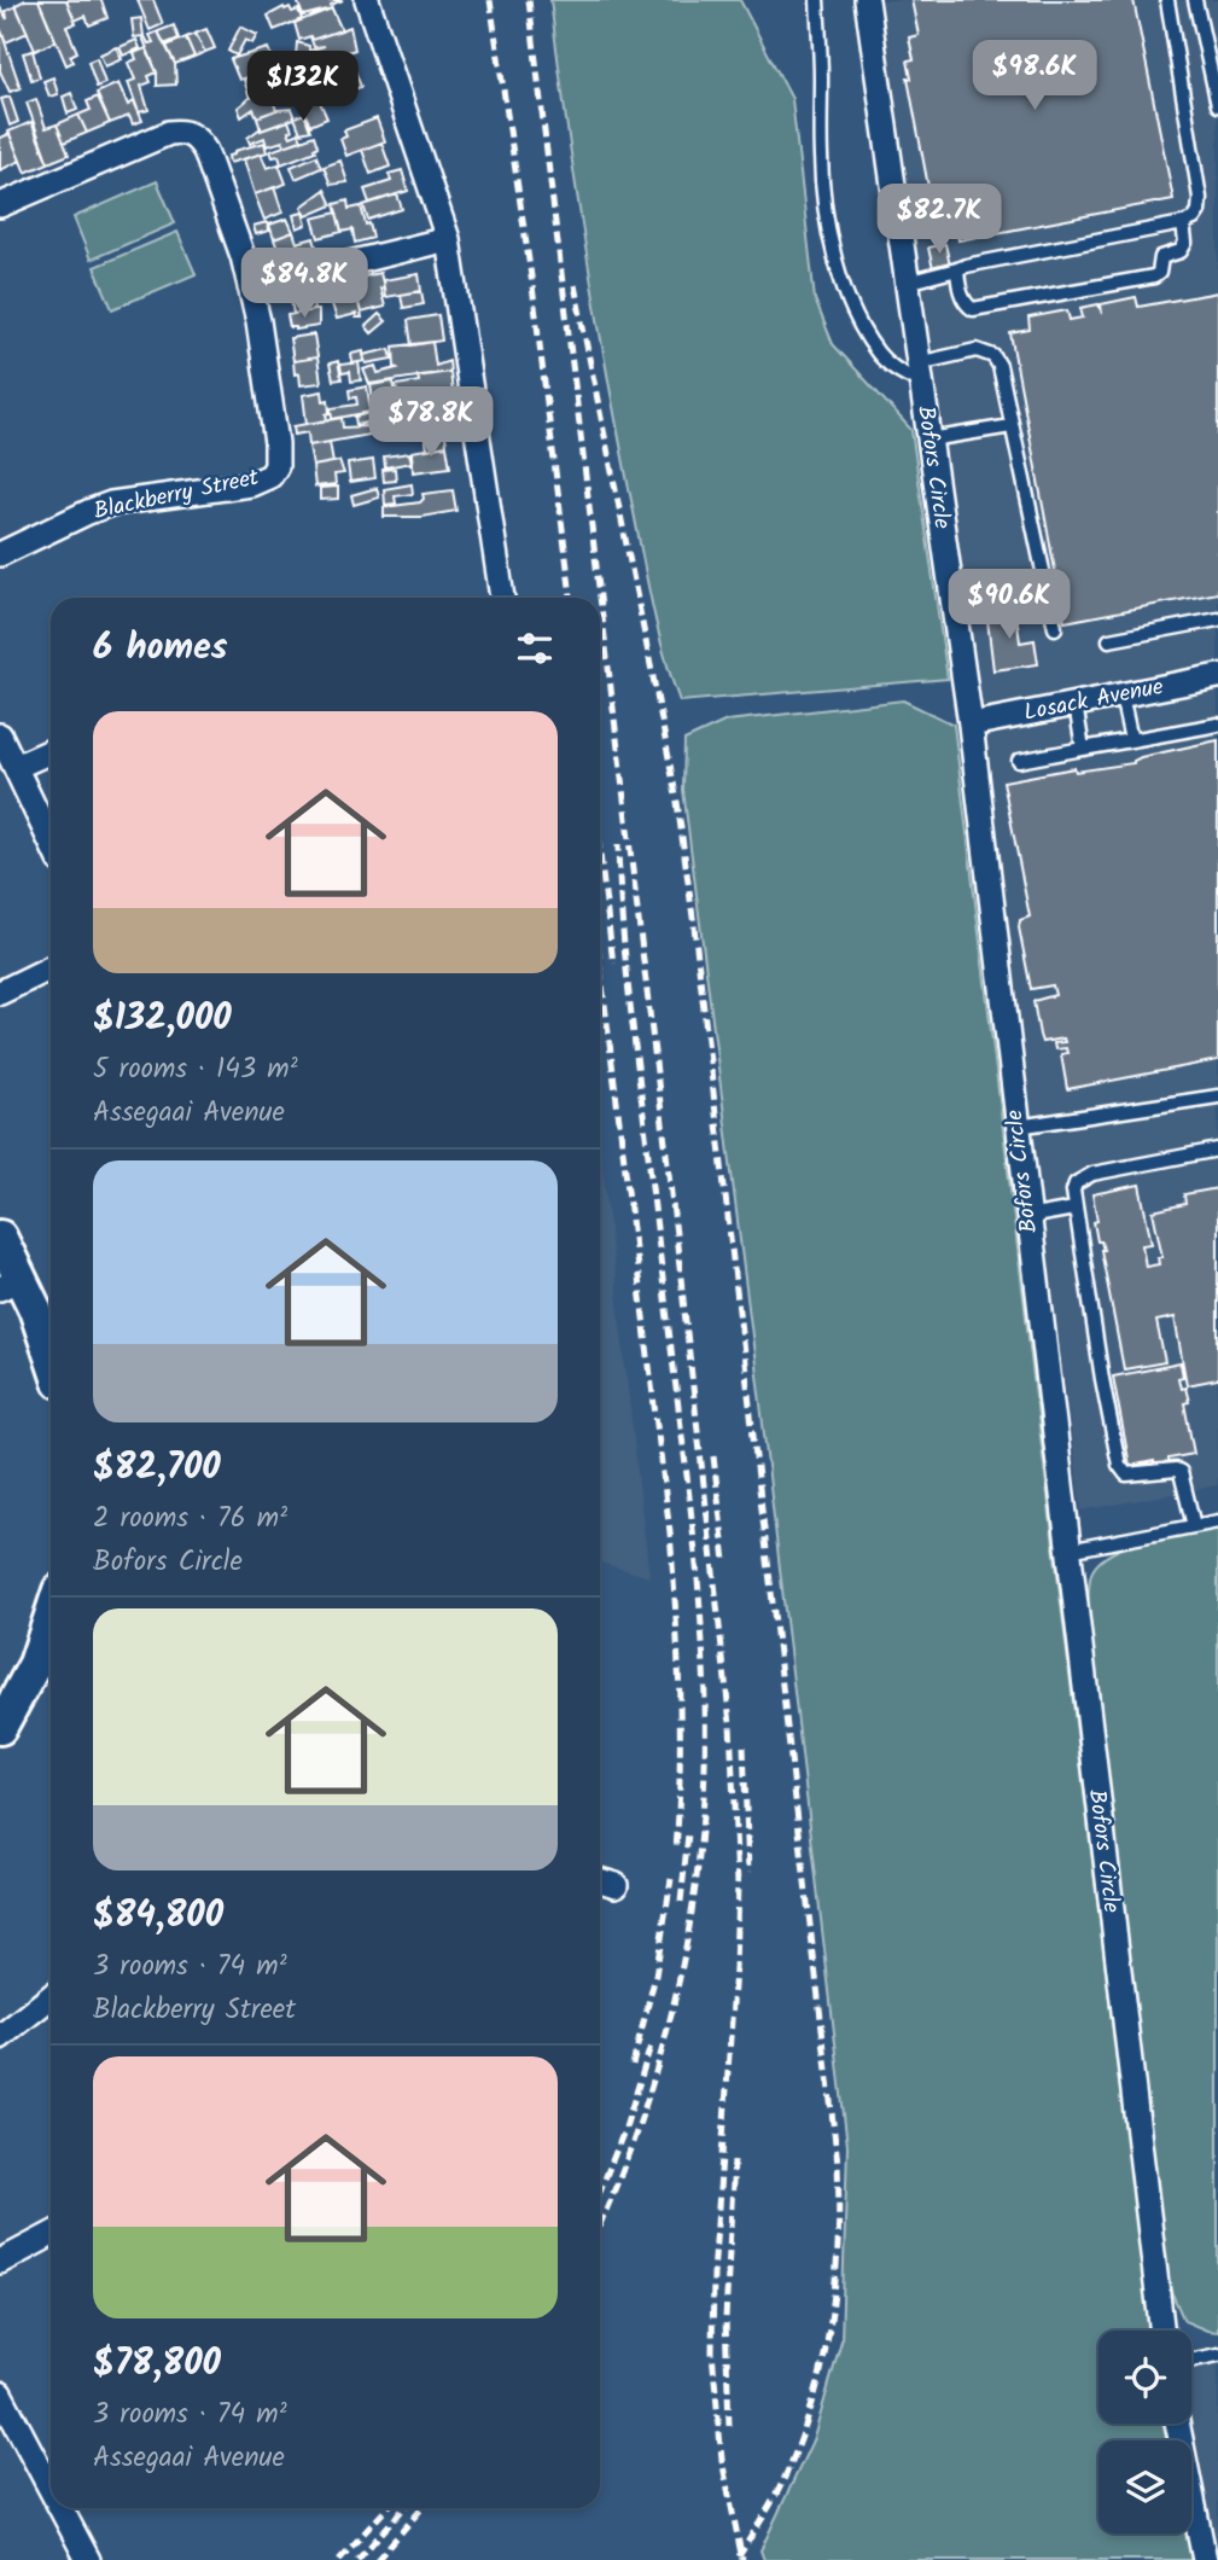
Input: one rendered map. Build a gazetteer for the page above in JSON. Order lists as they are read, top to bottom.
{
  "streets": {
    "street": ["Bofors Circle", "Blackberry Street", "Losack Avenue"]
  },
  "crossings": [
    ["Bofors Circle", "Losack Avenue"]
  ],
  "page": {
    "price": [
      "$98.6K",
      "$132K",
      "$82.7K",
      "$84.8K",
      "$78.8K",
      "$90.6K"
    ],
    "heading": "6 homes",
    "list": [
      {
        "name": "$132,000",
        "note": "5 rooms · 143 m² · Assegaai Avenue"
      },
      {
        "name": "$82,700",
        "note": "2 rooms · 76 m² · Bofors Circle"
      },
      {
        "name": "$84,800",
        "note": "3 rooms · 74 m² · Blackberry Street"
      },
      {
        "name": "$78,800",
        "note": "3 rooms · 74 m² · Assegaai Avenue"
      }
    ]
  }
}
